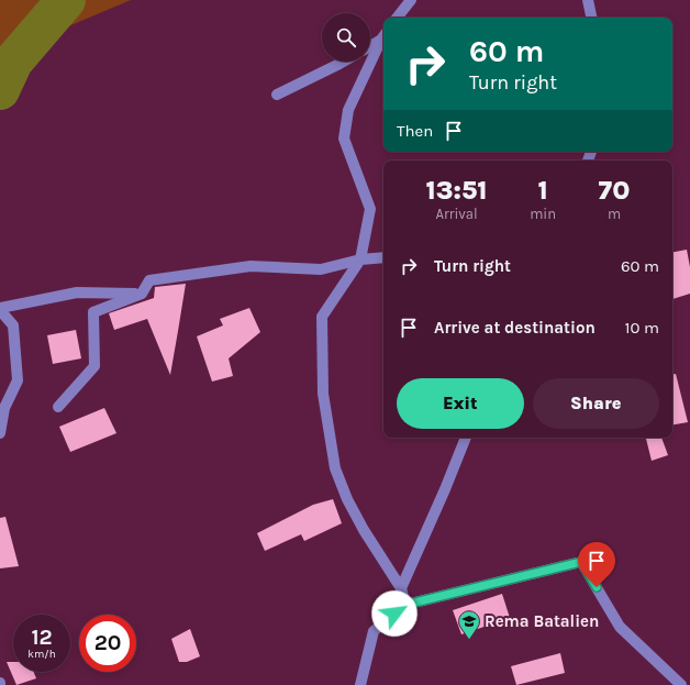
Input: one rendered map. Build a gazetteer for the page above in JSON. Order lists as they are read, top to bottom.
{
  "places": {
    "school or university": ["Rema Batalien"]
  },
  "page": {
    "turn": ["60 m", "Turn right"],
    "then": "Then",
    "eta": [
      "13:51",
      "Arrival",
      "1",
      "min",
      "70",
      "m"
    ],
    "list": [
      {
        "name": "Turn right",
        "value": "60 m"
      },
      {
        "name": "Arrive at destination",
        "value": "10 m"
      }
    ],
    "buttons": ["Exit", "Share"],
    "speed": "12 km/h",
    "limit": "20"
  }
}
